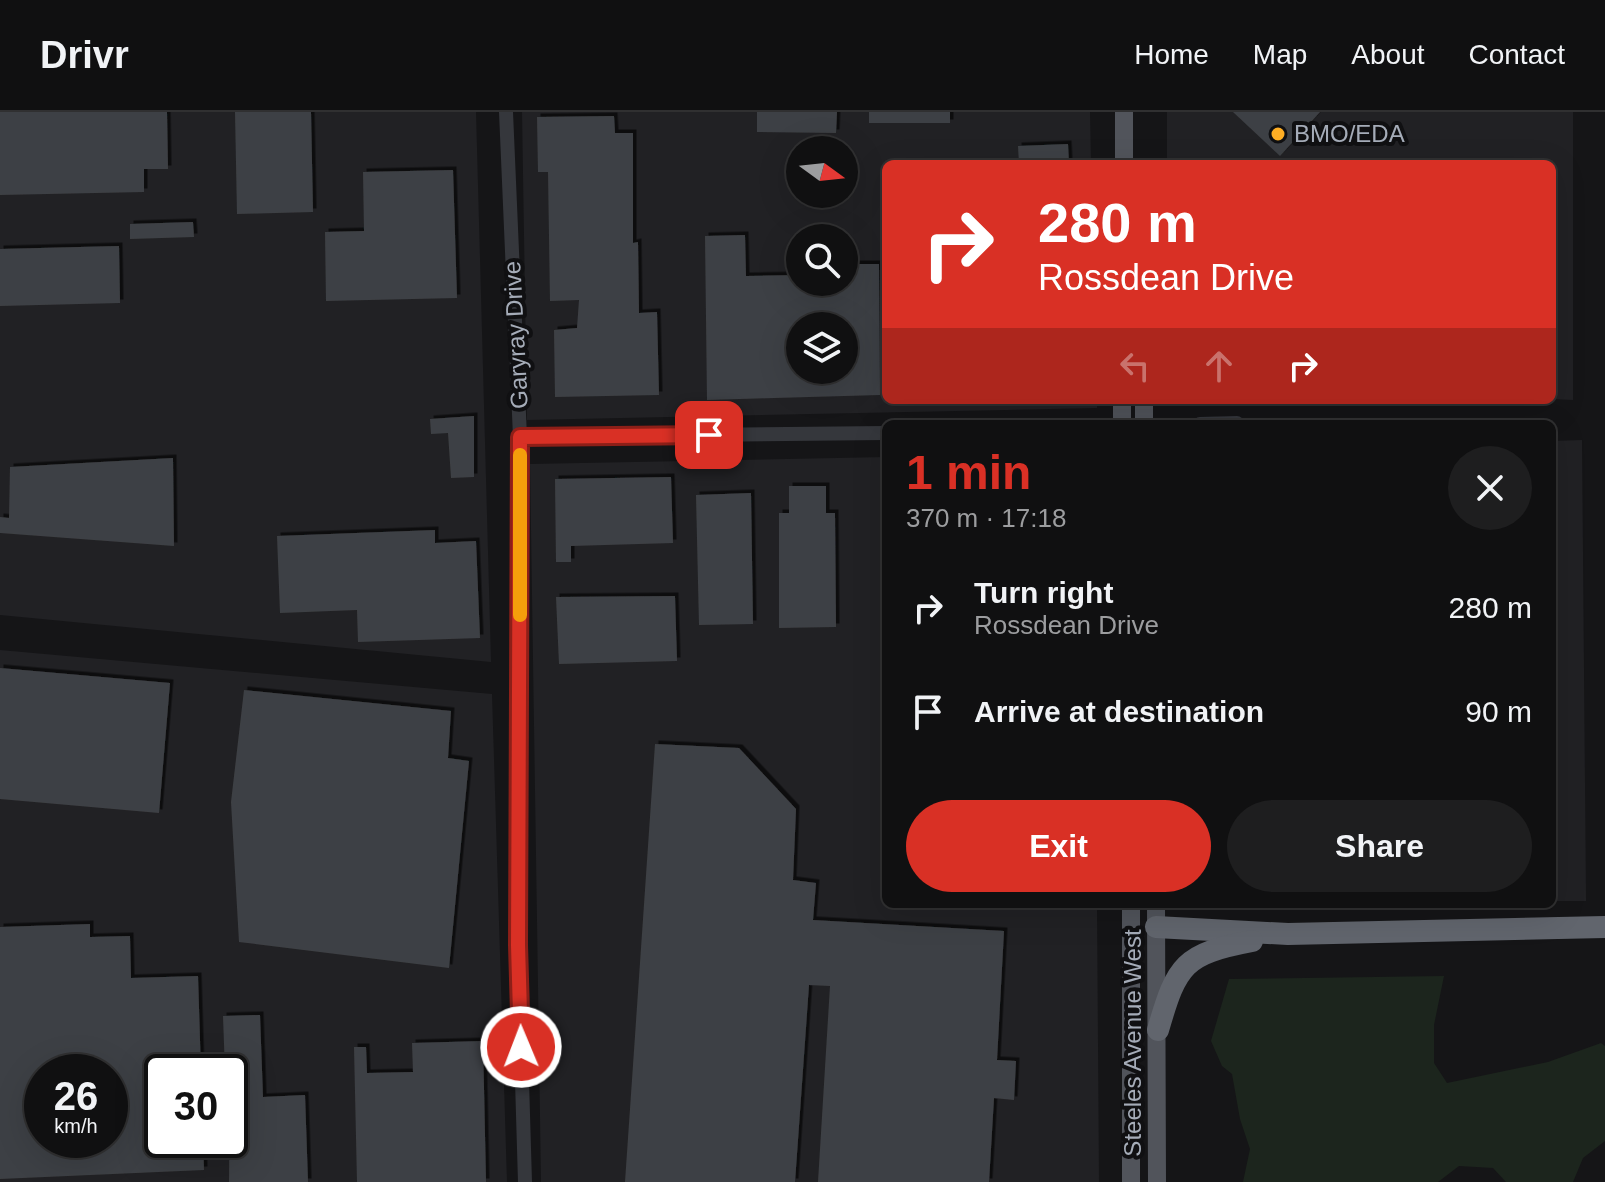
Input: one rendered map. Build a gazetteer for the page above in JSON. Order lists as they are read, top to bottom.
{
  "streets": {
    "main road": ["Steeles Avenue West"],
    "street": ["Garyray Drive"]
  },
  "places": ["BMO/EDA"],
  "north": "right",
  "page": {
    "header": "Drivr",
    "nav": [
      "Home",
      "Map",
      "About",
      "Contact"
    ],
    "turn": ["280 m", "Rossdean Drive"],
    "heading": ["1 min", "370 m · 17:18"],
    "list": [
      {
        "name": "Turn right",
        "note": "Rossdean Drive",
        "value": "280 m"
      },
      {
        "name": "Arrive at destination",
        "value": "90 m"
      }
    ],
    "buttons": ["Exit", "Share"],
    "speed": "26 km/h",
    "limit": "30"
  }
}
